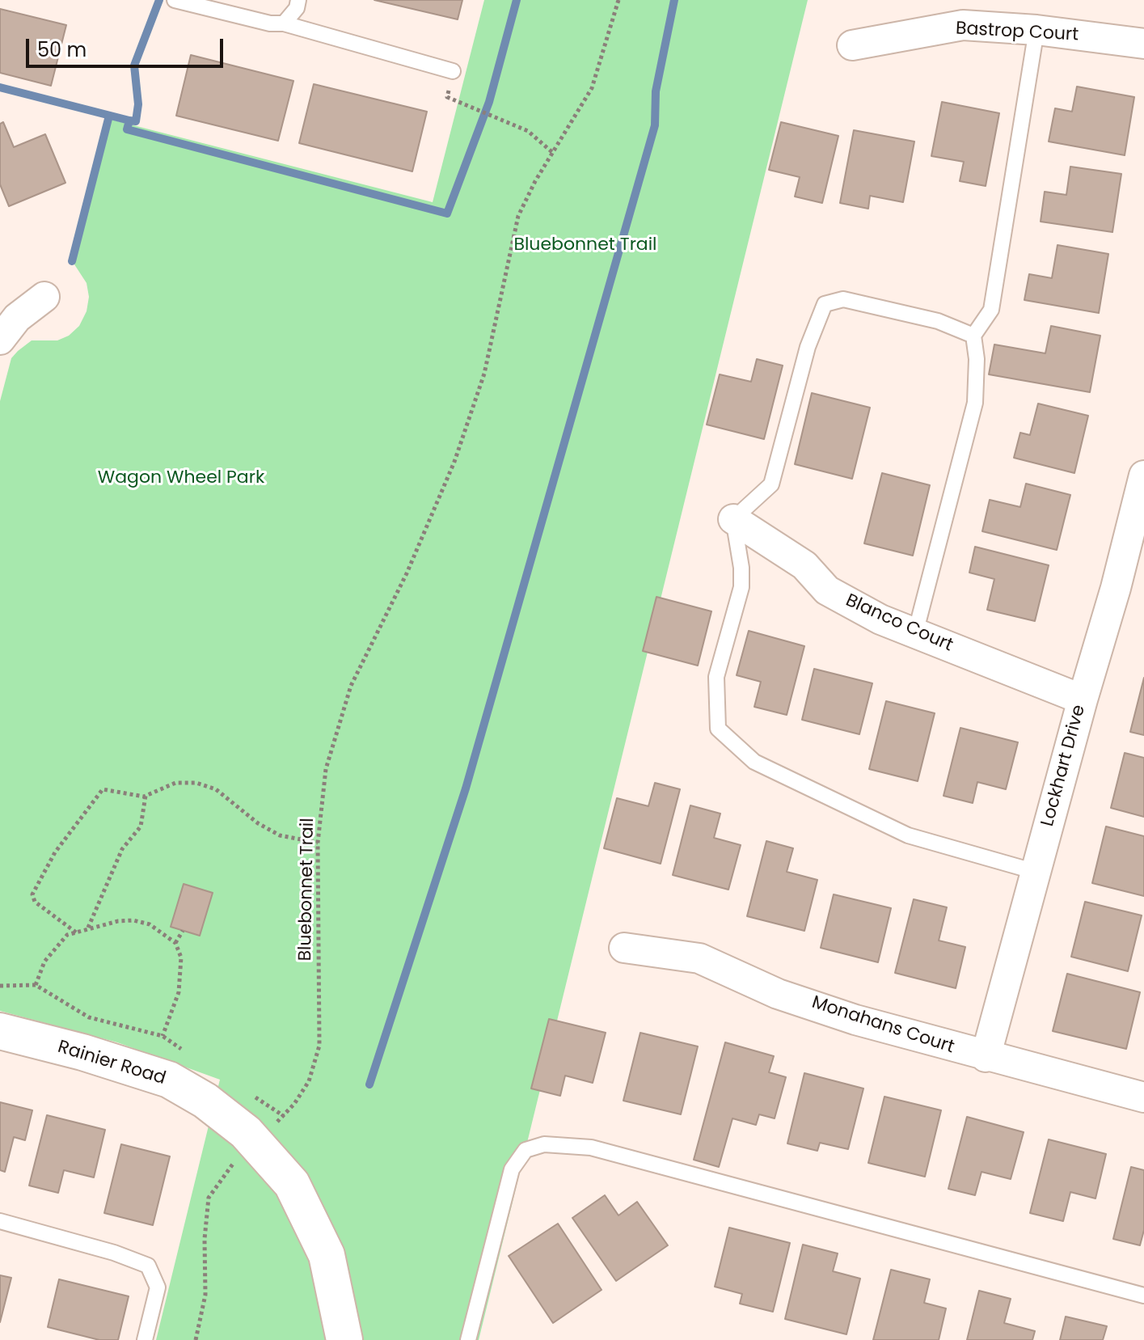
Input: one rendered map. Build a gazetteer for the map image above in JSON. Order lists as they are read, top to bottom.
{
  "streets": {
    "street": [
      "Bastrop Court",
      "Blanco Court",
      "Lockhart Drive",
      "Monahans Court",
      "Rainier Road"
    ],
    "path": ["Bluebonnet Trail"]
  },
  "crossings": [
    ["Blanco Court", "Lockhart Drive"],
    ["Lockhart Drive", "Monahans Court"]
  ],
  "parks": ["Bluebonnet Trail", "Wagon Wheel Park"],
  "scale_bar": "50 m"
}
